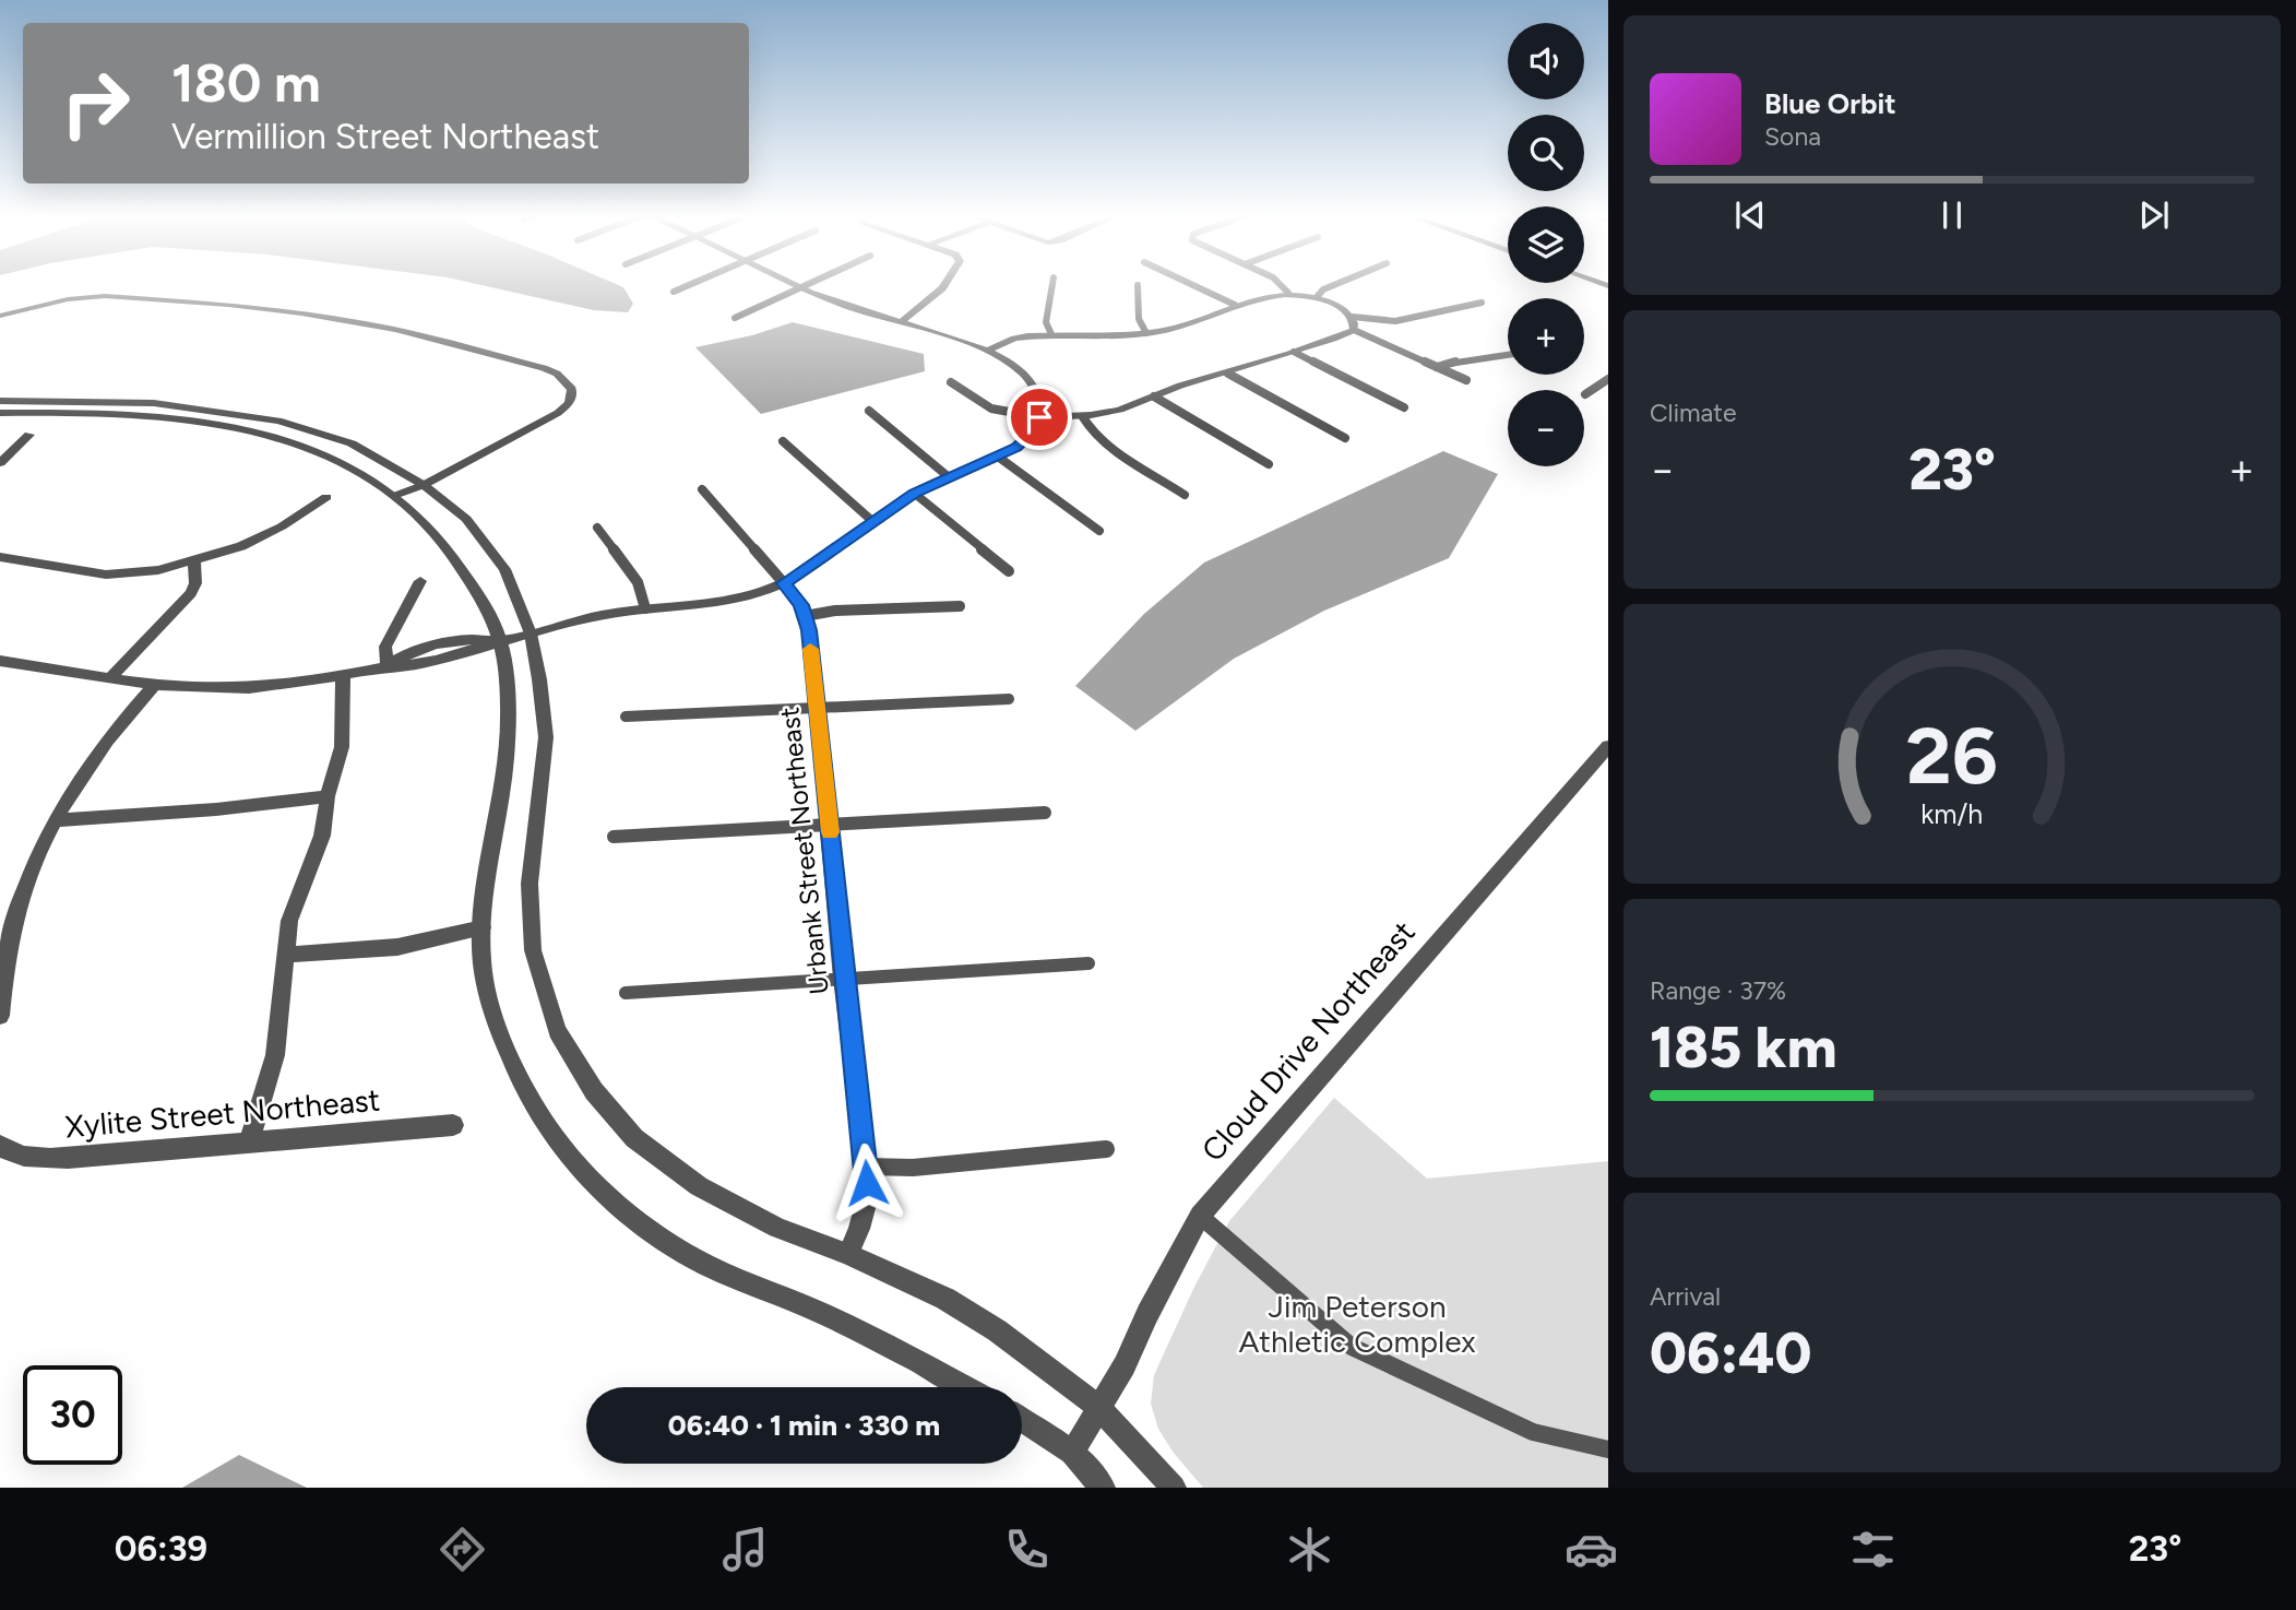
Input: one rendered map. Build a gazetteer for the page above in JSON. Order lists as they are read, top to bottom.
{
  "streets": {
    "street": ["Urbank Street Northeast", "Cloud Drive Northeast", "Xylite Street Northeast"]
  },
  "parks": ["Jim Peterson Athletic Complex"],
  "page": {
    "map_buttons": ["+", "−"],
    "turn": ["180 m", "Vermillion Street Northeast"],
    "song": ["Blue Orbit", "Sona"],
    "tile": [
      "Climate",
      ["Range · 37%", "185 km"],
      ["Arrival", "06:40"]
    ],
    "heat": ["−", "23°", "+"],
    "limit": "30",
    "trip": "06:40 · 1 min · 330 m",
    "tabs": ["06:39", "23°"],
    "gauge": ["26", "km/h"]
  }
}
